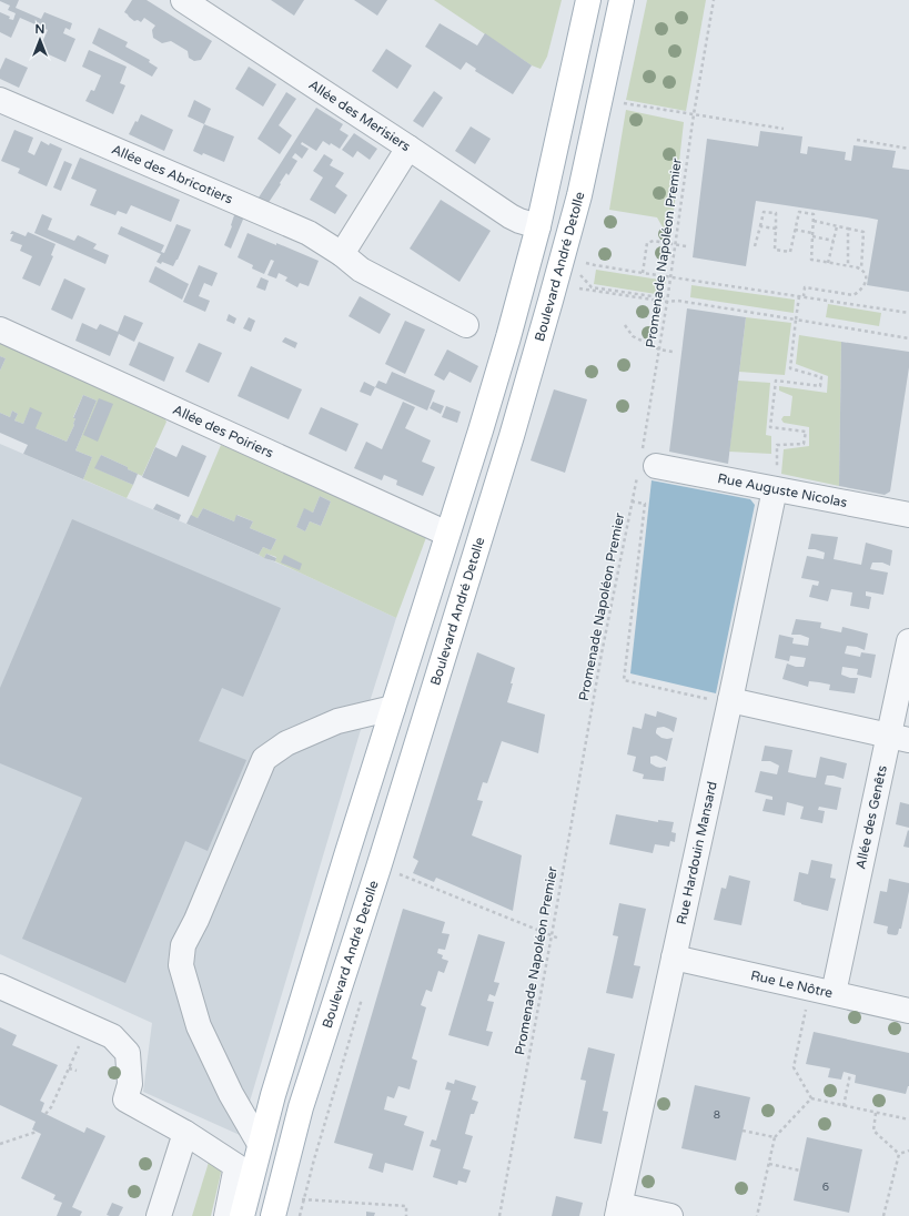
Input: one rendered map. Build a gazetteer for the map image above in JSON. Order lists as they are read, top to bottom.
{
  "streets": {
    "main road": ["Boulevard André Detolle"],
    "street": [
      "Allée des Merisiers",
      "Allée des Abricotiers",
      "Allée des Poiriers",
      "Rue Auguste Nicolas",
      "Allée des Genêts",
      "Rue Hardouin Mansard",
      "Rue Le Nôtre"
    ],
    "path": ["Promenade Napoléon Premier"]
  },
  "crossings": [
    ["Promenade Napoléon Premier", "Rue Auguste Nicolas"],
    ["Rue Auguste Nicolas", "Rue Hardouin Mansard"],
    ["Allée des Genêts", "Rue Le Nôtre"],
    ["Rue Hardouin Mansard", "Rue Le Nôtre"]
  ],
  "house_numbers": ["8", "6"],
  "north": "top"
}
